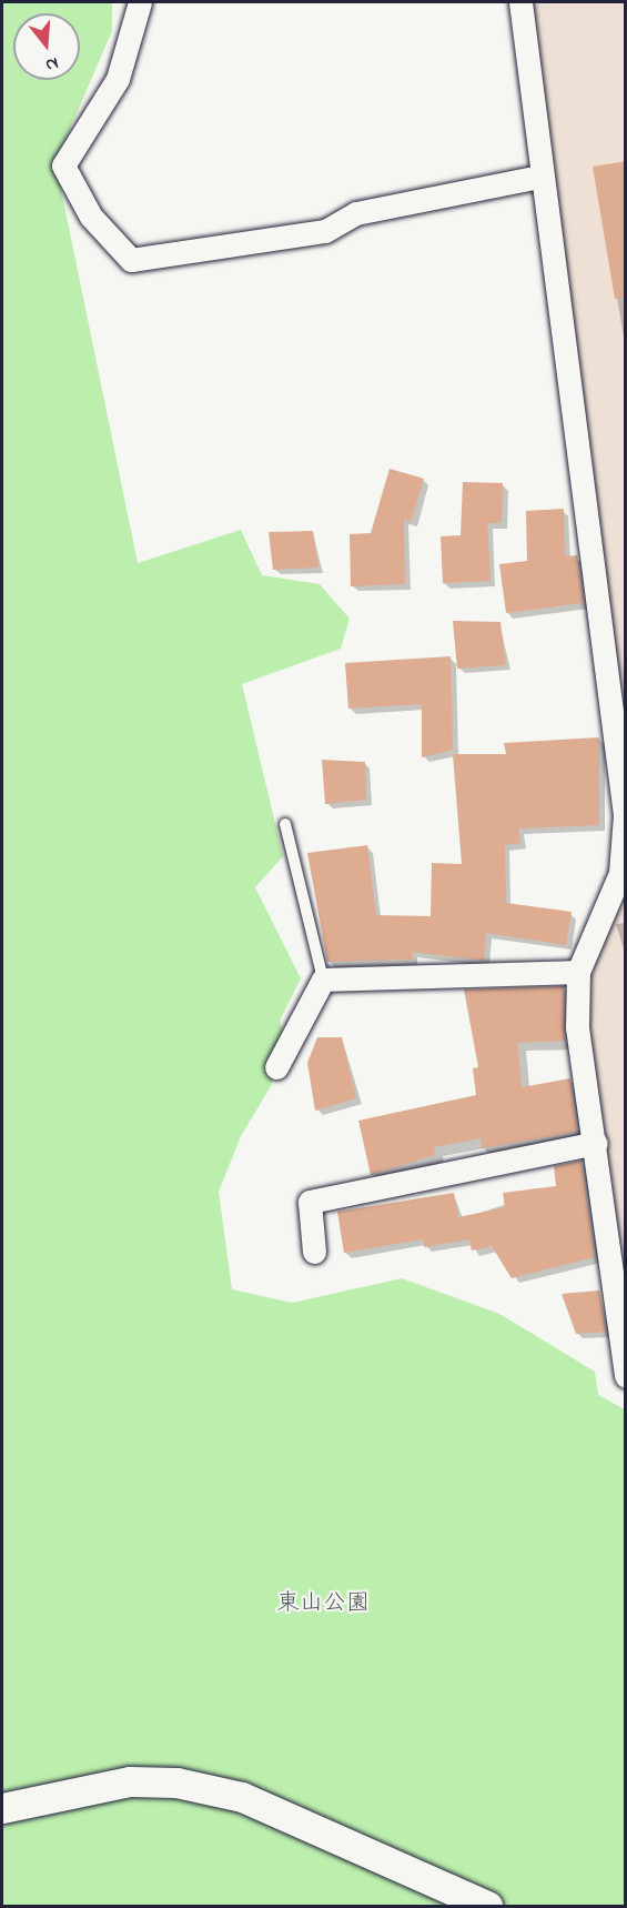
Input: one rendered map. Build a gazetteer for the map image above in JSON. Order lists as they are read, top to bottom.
{
  "parks": ["東山公園"],
  "north": "bottom"
}
